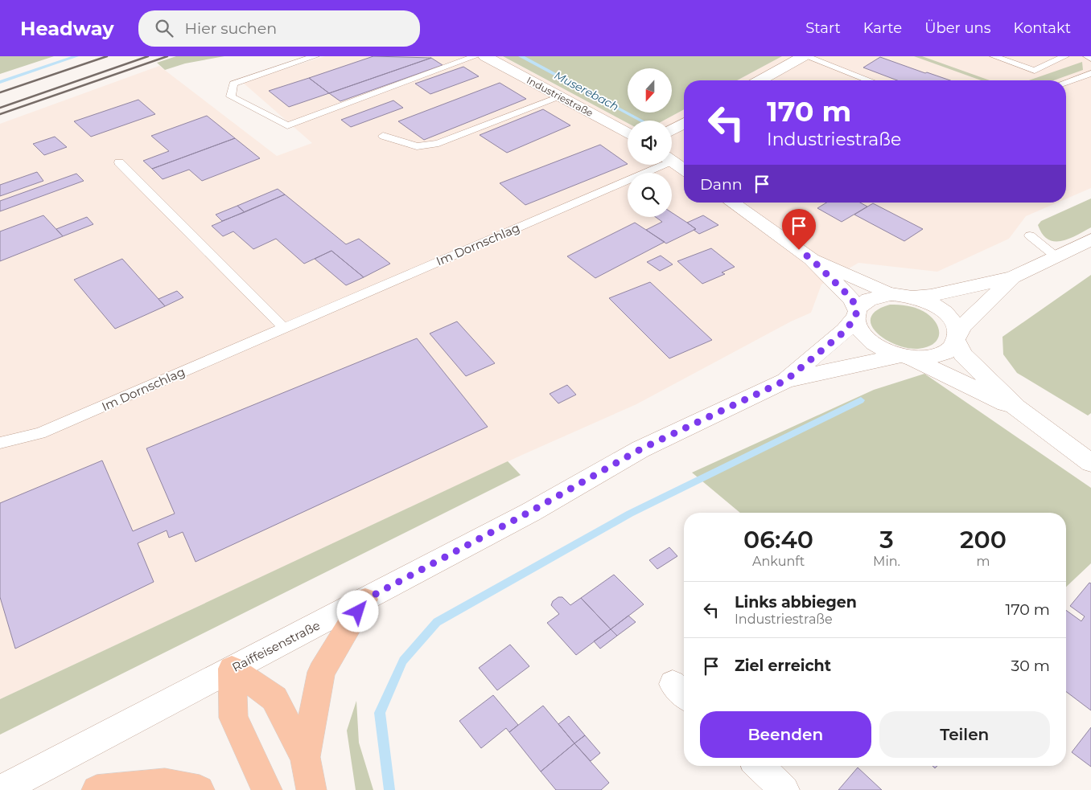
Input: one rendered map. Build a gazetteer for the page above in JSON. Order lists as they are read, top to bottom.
{
  "streets": {
    "street": ["Industriestraße", "Raiffeisenstraße"],
    "lane": ["Im Dornschlag"]
  },
  "water": ["Muserebach"],
  "north": "bottom",
  "page": {
    "header": "Headway",
    "search": "Hier suchen",
    "nav": [
      "Start",
      "Karte",
      "Über uns",
      "Kontakt"
    ],
    "turn": ["170 m", "Industriestraße"],
    "then": "Dann",
    "eta": [
      "06:40",
      "Ankunft",
      "3",
      "Min.",
      "200",
      "m"
    ],
    "list": [
      {
        "name": "Links abbiegen",
        "note": "Industriestraße",
        "value": "170 m"
      },
      {
        "name": "Ziel erreicht",
        "value": "30 m"
      }
    ],
    "buttons": ["Beenden", "Teilen"]
  }
}
